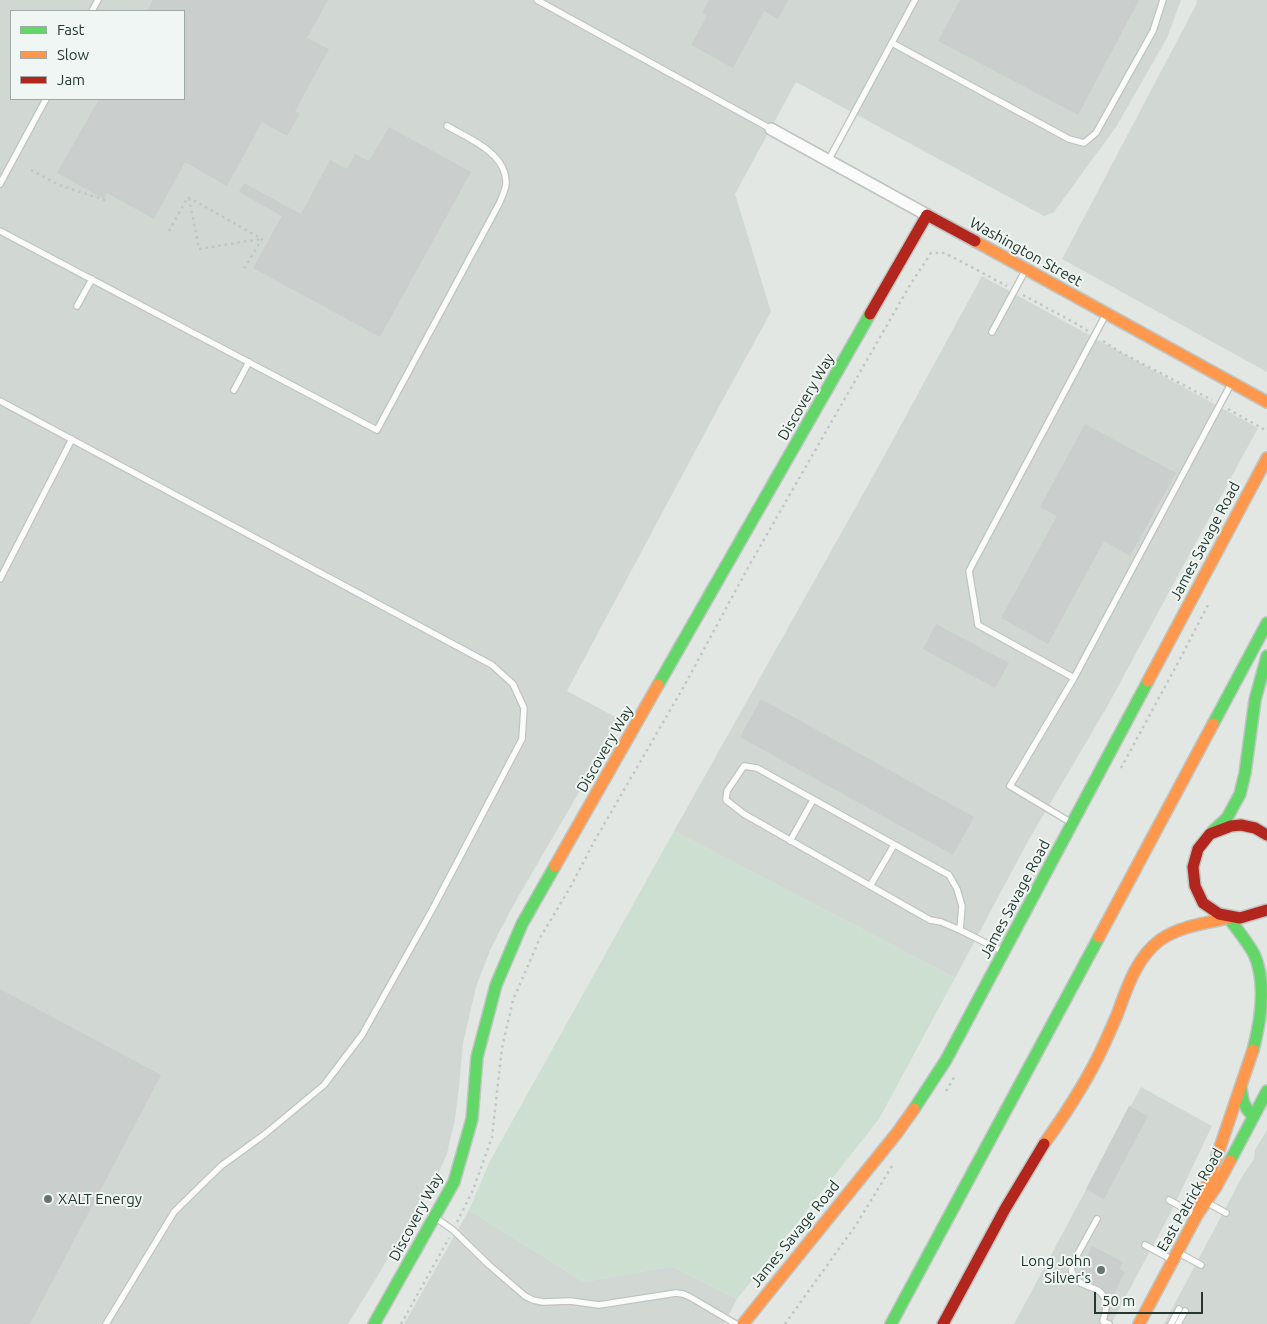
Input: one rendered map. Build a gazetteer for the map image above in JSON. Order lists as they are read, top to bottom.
{
  "streets": {
    "main road": [
      "Washington Street",
      "Discovery Way",
      "James Savage Road",
      "East Patrick Road"
    ]
  },
  "crossings": [
    ["Washington Street", "Discovery Way"]
  ],
  "places": ["XALT Energy", "Long John Silver's"],
  "legend": ["Fast", "Slow", "Jam"],
  "scale_bar": "50 m"
}
